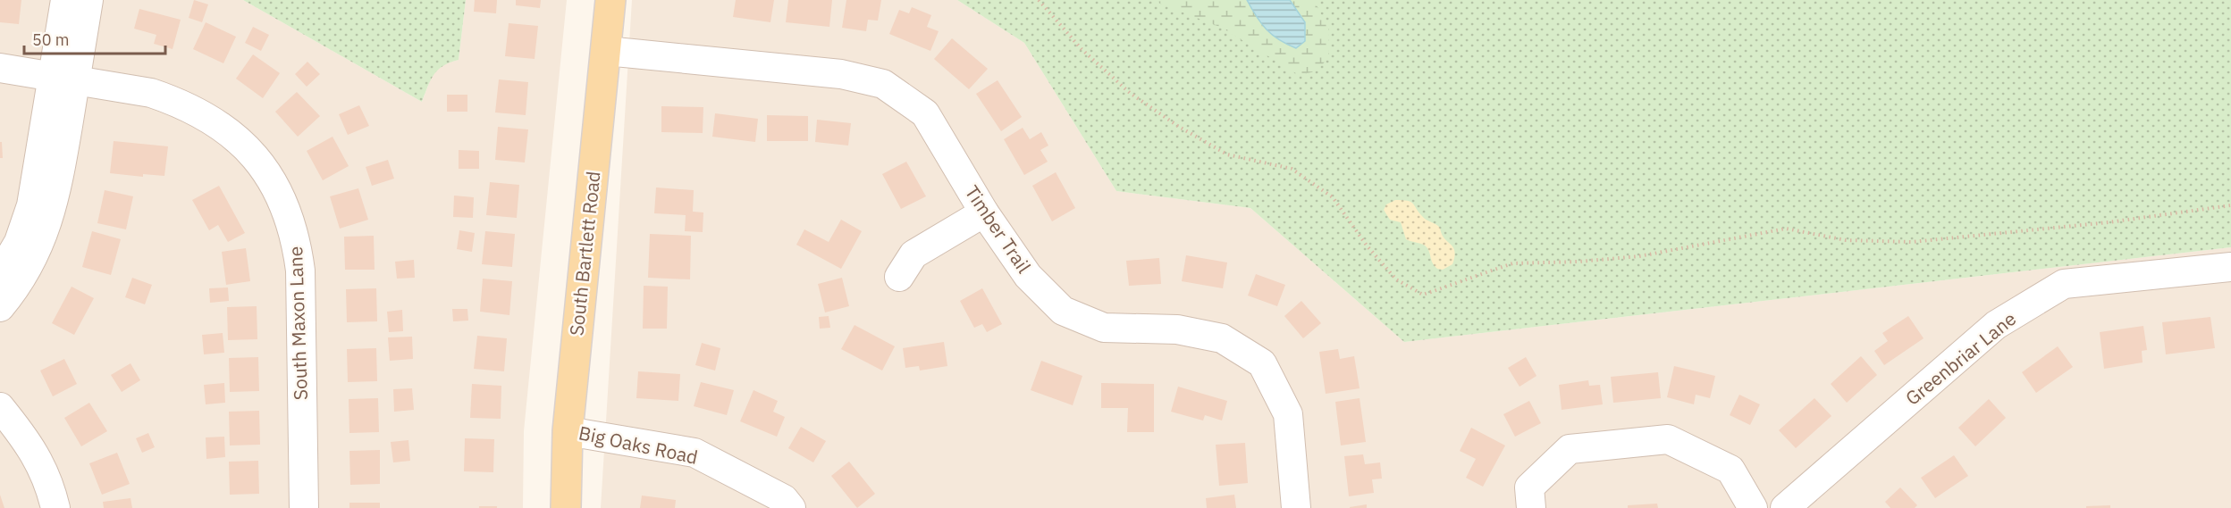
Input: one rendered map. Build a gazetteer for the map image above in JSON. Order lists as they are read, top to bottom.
{
  "streets": {
    "main road": ["South Bartlett Road"],
    "street": [
      "Timber Trail",
      "South Maxon Lane",
      "Greenbriar Lane",
      "Big Oaks Road"
    ]
  },
  "crossings": [
    ["Timber Trail", "South Bartlett Road"],
    ["South Bartlett Road", "Big Oaks Road"]
  ],
  "scale_bar": "50 m"
}
